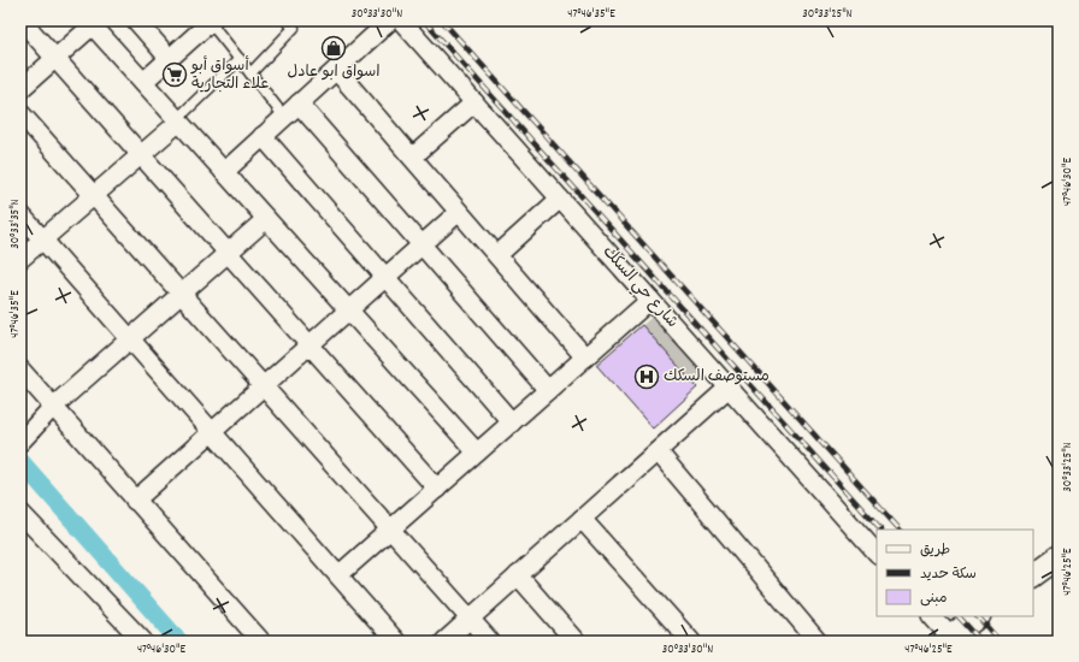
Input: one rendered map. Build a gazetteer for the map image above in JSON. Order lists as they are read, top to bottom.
{
  "streets": {
    "street": ["شارع حي السكك"]
  },
  "places": {
    "shop": ["اسواق ابو عادل"],
    "supermarket": ["أسواق أبو علاء التجارية"],
    "hospital": ["مستوصف السكك"]
  },
  "legend": ["طريق", "سكة حديد", "مبنى"],
  "coordinates": [
    "30°33'30\"N",
    "47°46'35\"E",
    "30°33'25\"N",
    "47°46'30\"E",
    "30°33'35\"N",
    "47°46'25\"E"
  ]
}
